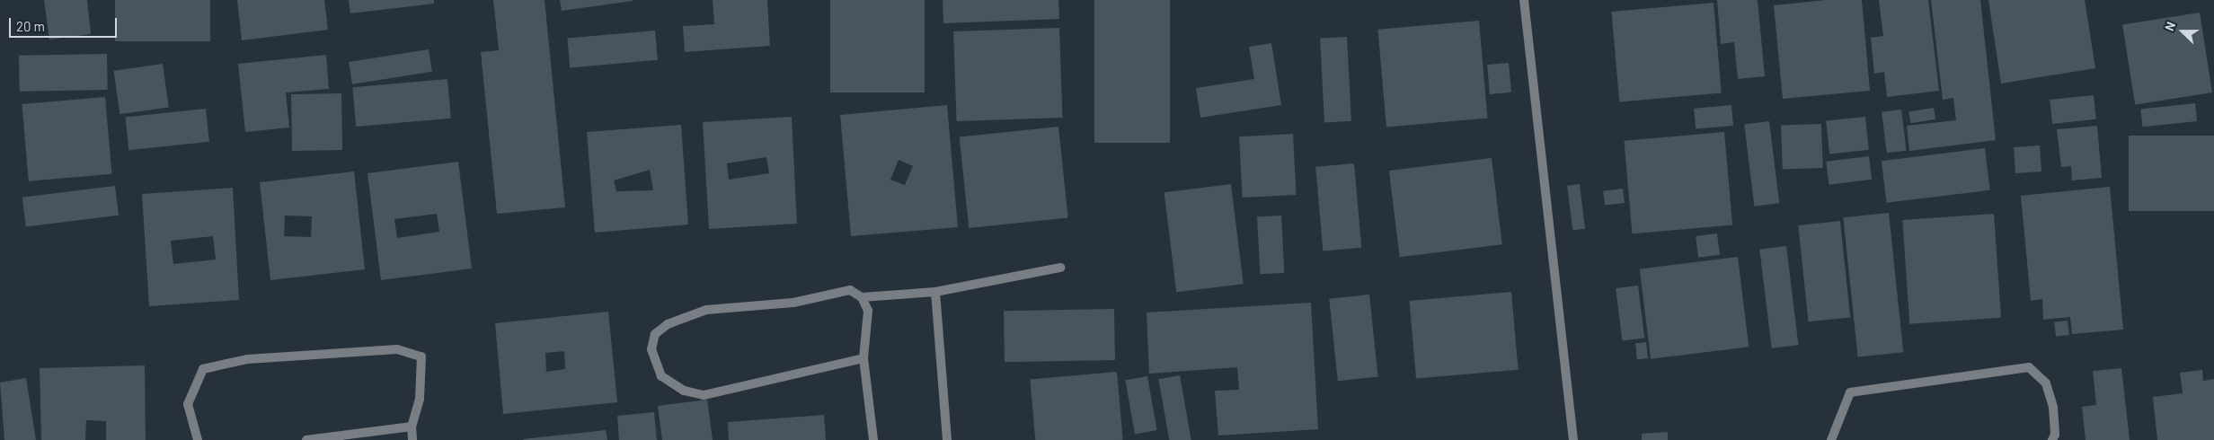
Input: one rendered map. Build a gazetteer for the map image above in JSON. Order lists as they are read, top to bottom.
{
  "scale_bar": "20 m",
  "north": "left"
}
